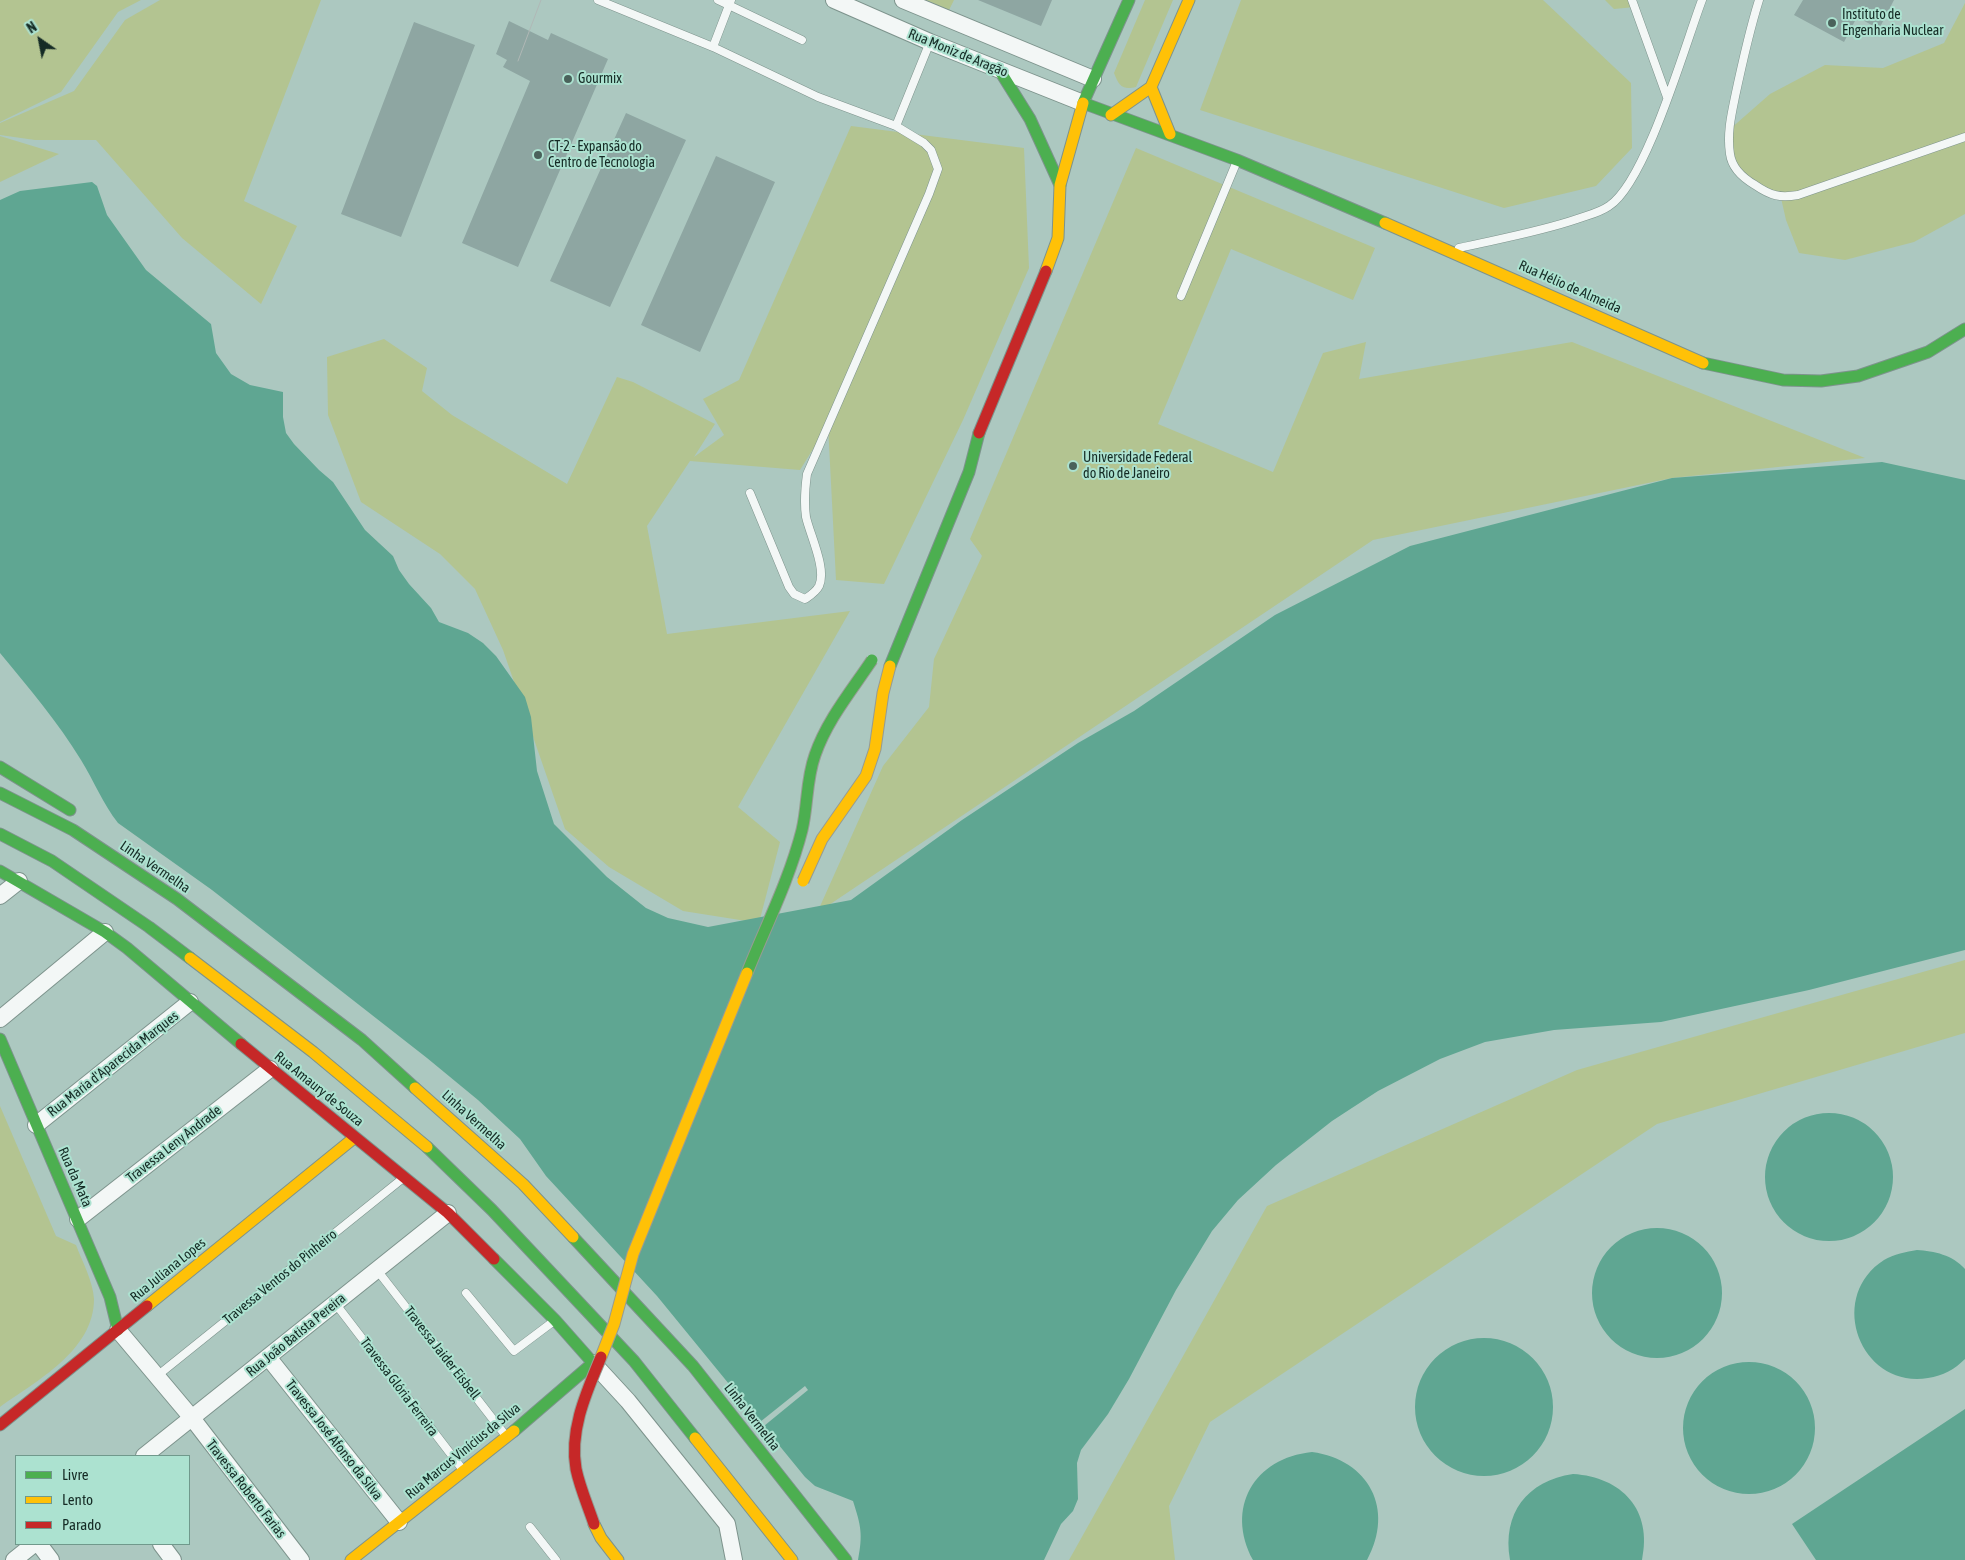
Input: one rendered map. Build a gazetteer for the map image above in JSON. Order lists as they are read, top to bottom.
{
  "streets": {
    "main road": [
      "Rua Hélio de Almeida",
      "Linha Vermelha",
      "Rua Amaury de Souza",
      "Rua da Mata",
      "Rua Juliana Lopes",
      "Rua Marcus Vinícius da Silva"
    ],
    "street": [
      "Rua Moniz de Aragão",
      "Rua Maria d'Aparecida Marques",
      "Travessa Leny Andrade",
      "Rua João Batista Pereira",
      "Travessa José Afonso da Silva",
      "Travessa Roberto Farias"
    ],
    "lane": ["Travessa Ventos do Pinheiro", "Travessa Jaider Eisbell", "Travessa Glória Ferreira"]
  },
  "crossings": [
    ["Rua Moniz de Aragão", "Rua Hélio de Almeida"],
    ["Rua Maria d'Aparecida Marques", "Rua Amaury de Souza"],
    ["Rua Maria d'Aparecida Marques", "Rua da Mata"],
    ["Rua Amaury de Souza", "Travessa Leny Andrade"],
    ["Rua Amaury de Souza", "Rua Juliana Lopes"],
    ["Rua Amaury de Souza", "Travessa Ventos do Pinheiro"],
    ["Rua Amaury de Souza", "Rua João Batista Pereira"],
    ["Rua Amaury de Souza", "Rua Marcus Vinícius da Silva"],
    ["Travessa Leny Andrade", "Rua da Mata"],
    ["Rua da Mata", "Rua Juliana Lopes"],
    ["Rua da Mata", "Travessa Roberto Farias"],
    ["Rua Juliana Lopes", "Travessa Roberto Farias"],
    ["Travessa Ventos do Pinheiro", "Travessa Roberto Farias"],
    ["Rua João Batista Pereira", "Travessa Jaider Eisbell"],
    ["Rua João Batista Pereira", "Travessa Glória Ferreira"],
    ["Rua João Batista Pereira", "Travessa José Afonso da Silva"],
    ["Rua João Batista Pereira", "Travessa Roberto Farias"],
    ["Travessa Jaider Eisbell", "Rua Marcus Vinícius da Silva"],
    ["Travessa Glória Ferreira", "Rua Marcus Vinícius da Silva"],
    ["Travessa José Afonso da Silva", "Rua Marcus Vinícius da Silva"]
  ],
  "places": [
    "Instituto de Engenharia Nuclear",
    "Gourmix",
    "CT-2 - Expansão do Centro de Tecnologia",
    "Universidade Federal do Rio de Janeiro"
  ],
  "legend": ["Livre", "Lento", "Parado"],
  "north": "top left"
}
